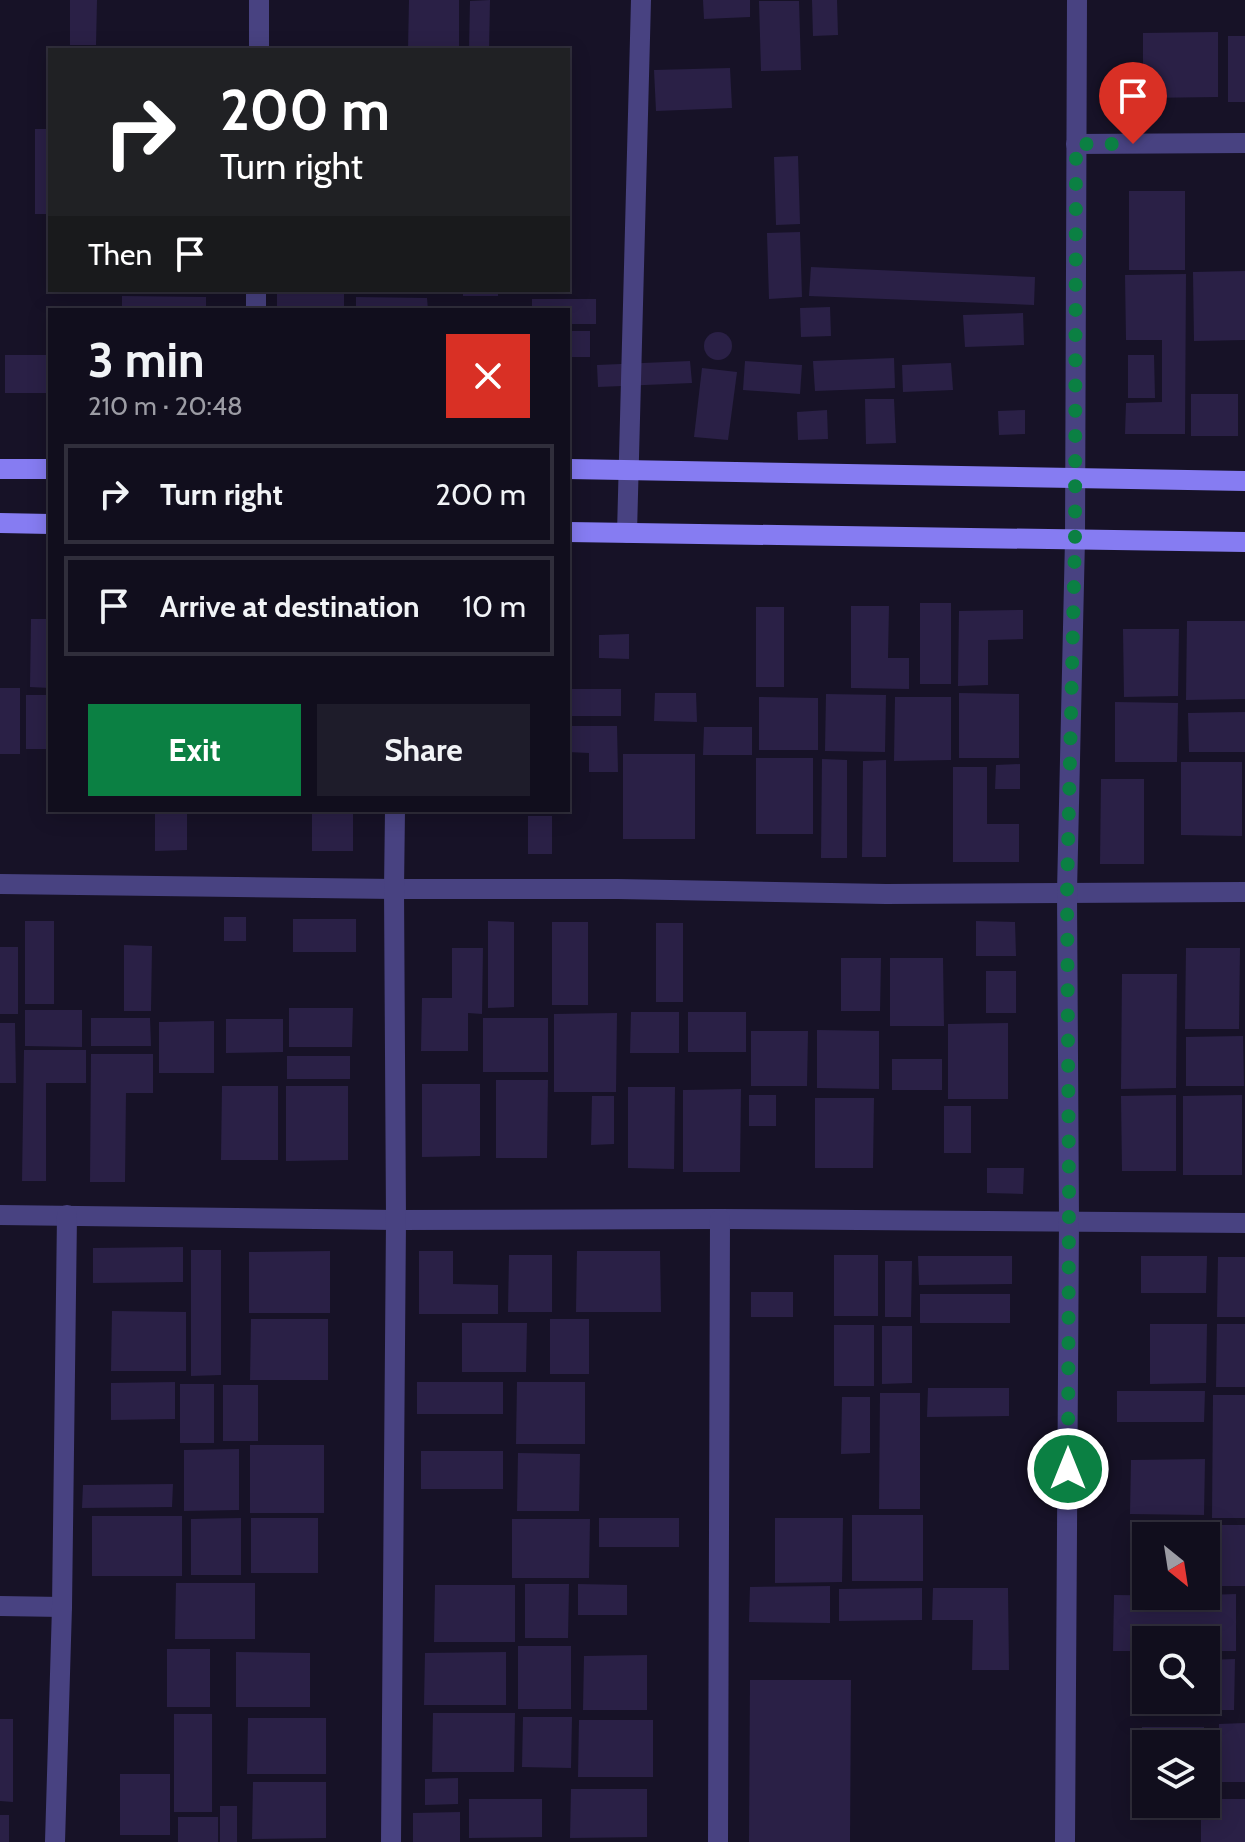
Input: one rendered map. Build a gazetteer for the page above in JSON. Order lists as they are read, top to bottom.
{
  "north": "bottom right",
  "page": {
    "turn": ["200 m", "Turn right"],
    "then": "Then",
    "heading": ["3 min", "210 m · 20:48"],
    "list": [
      {
        "name": "Turn right",
        "value": "200 m"
      },
      {
        "name": "Arrive at destination",
        "value": "10 m"
      }
    ],
    "buttons": ["Exit", "Share"]
  }
}
